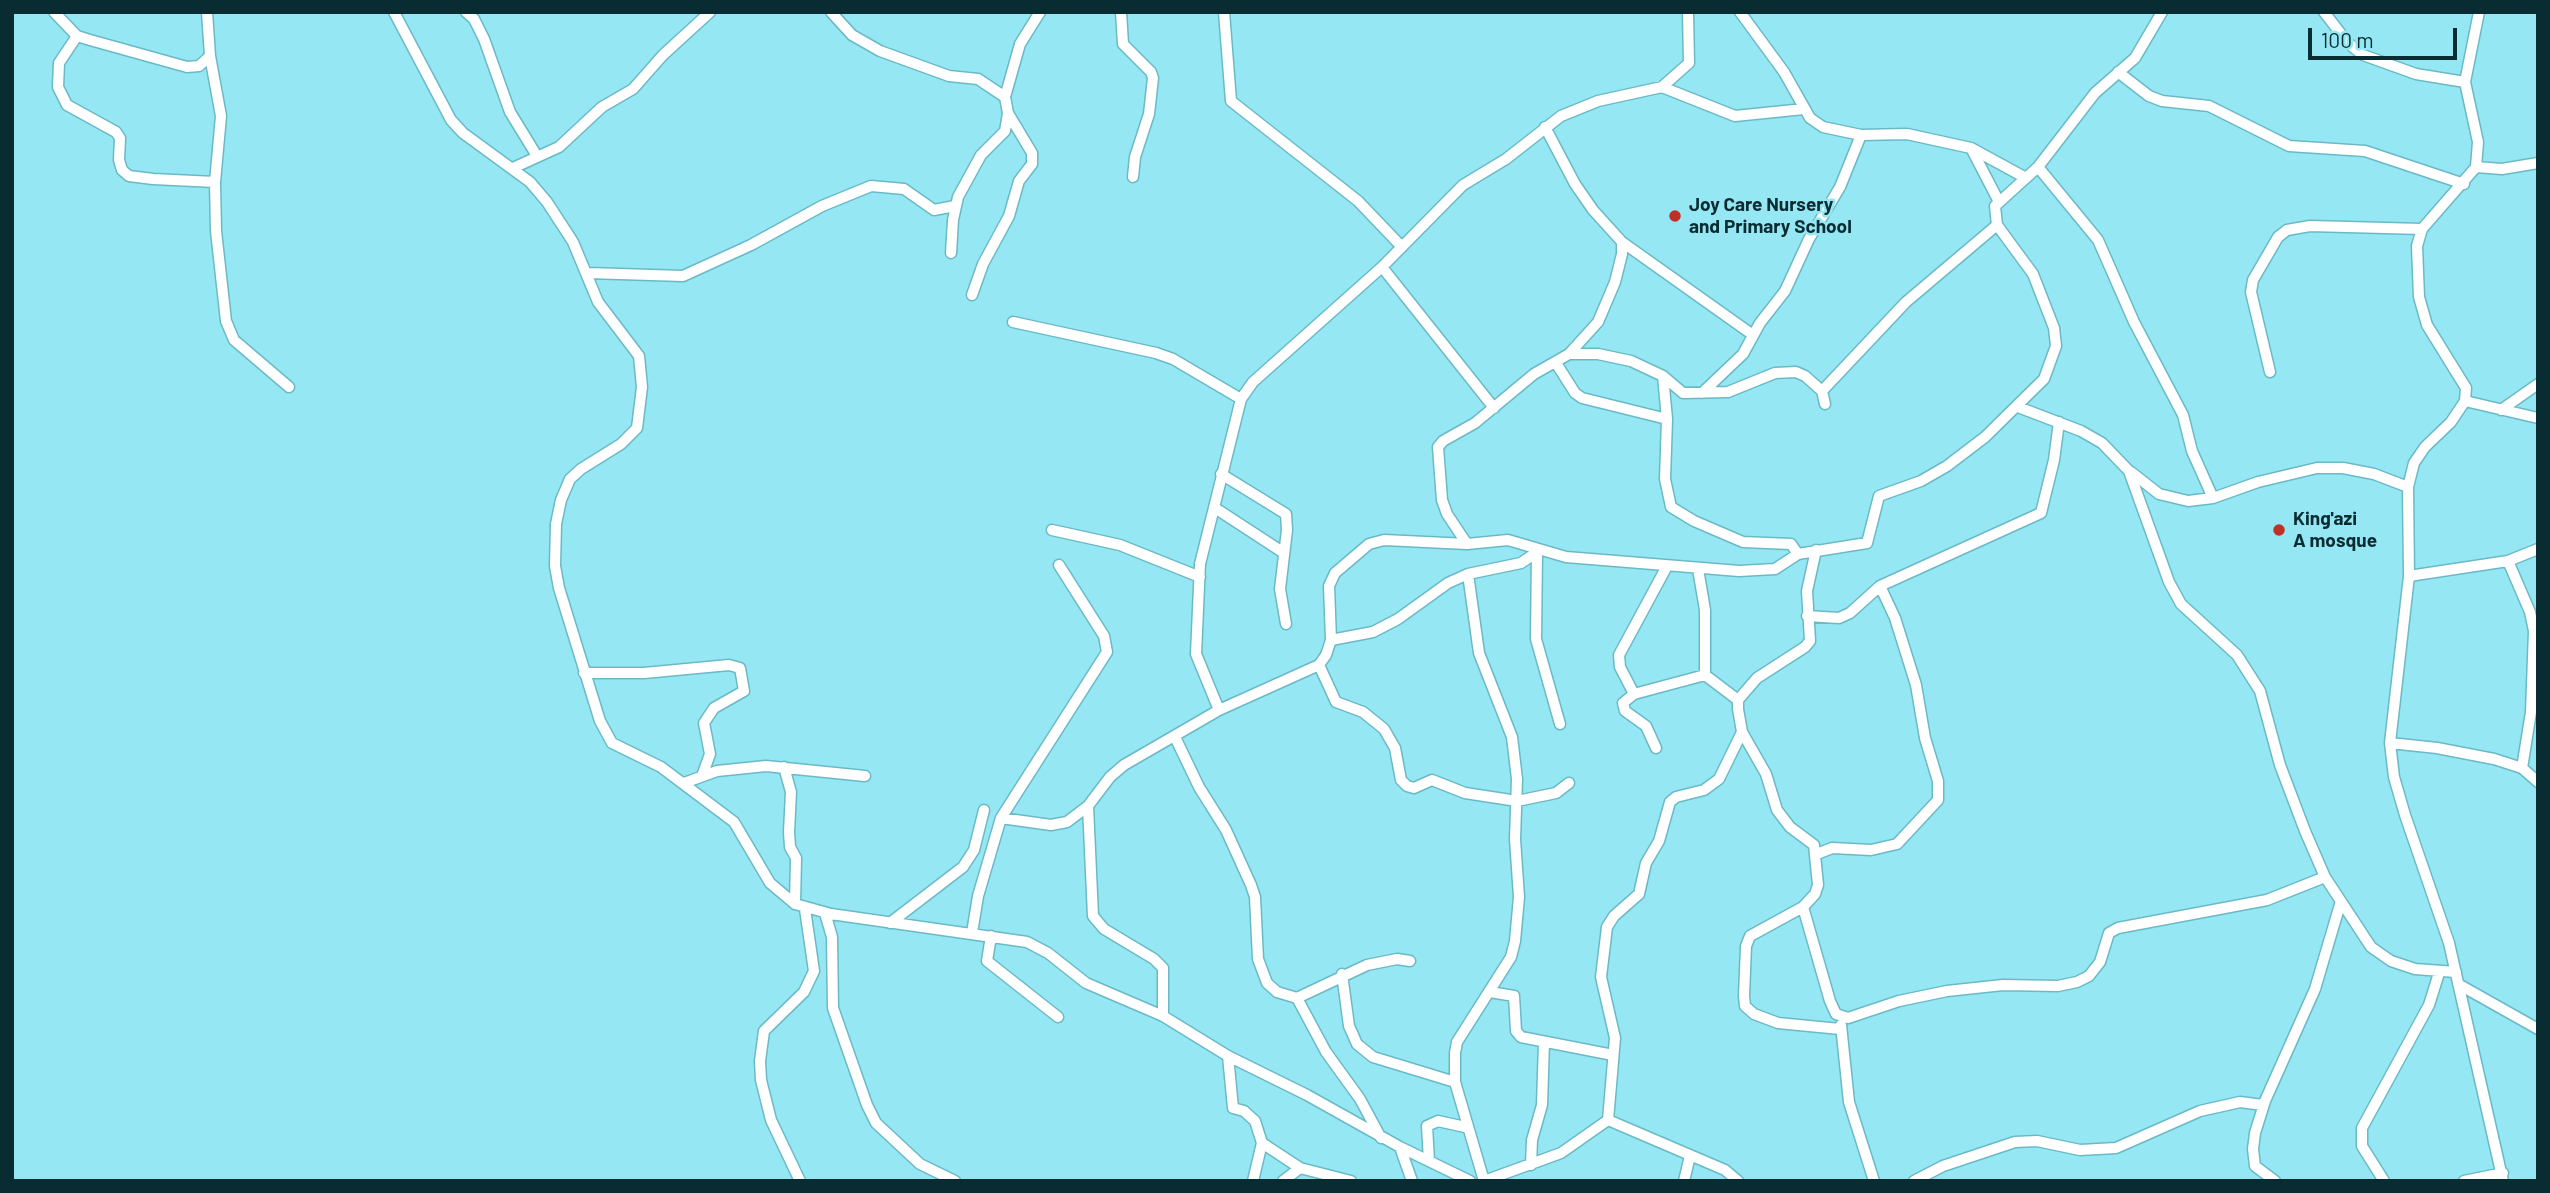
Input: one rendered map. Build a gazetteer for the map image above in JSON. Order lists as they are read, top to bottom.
{
  "places": ["Joy Care Nursery and Primary School", "King'azi A mosque"],
  "scale_bar": "100 m"
}
